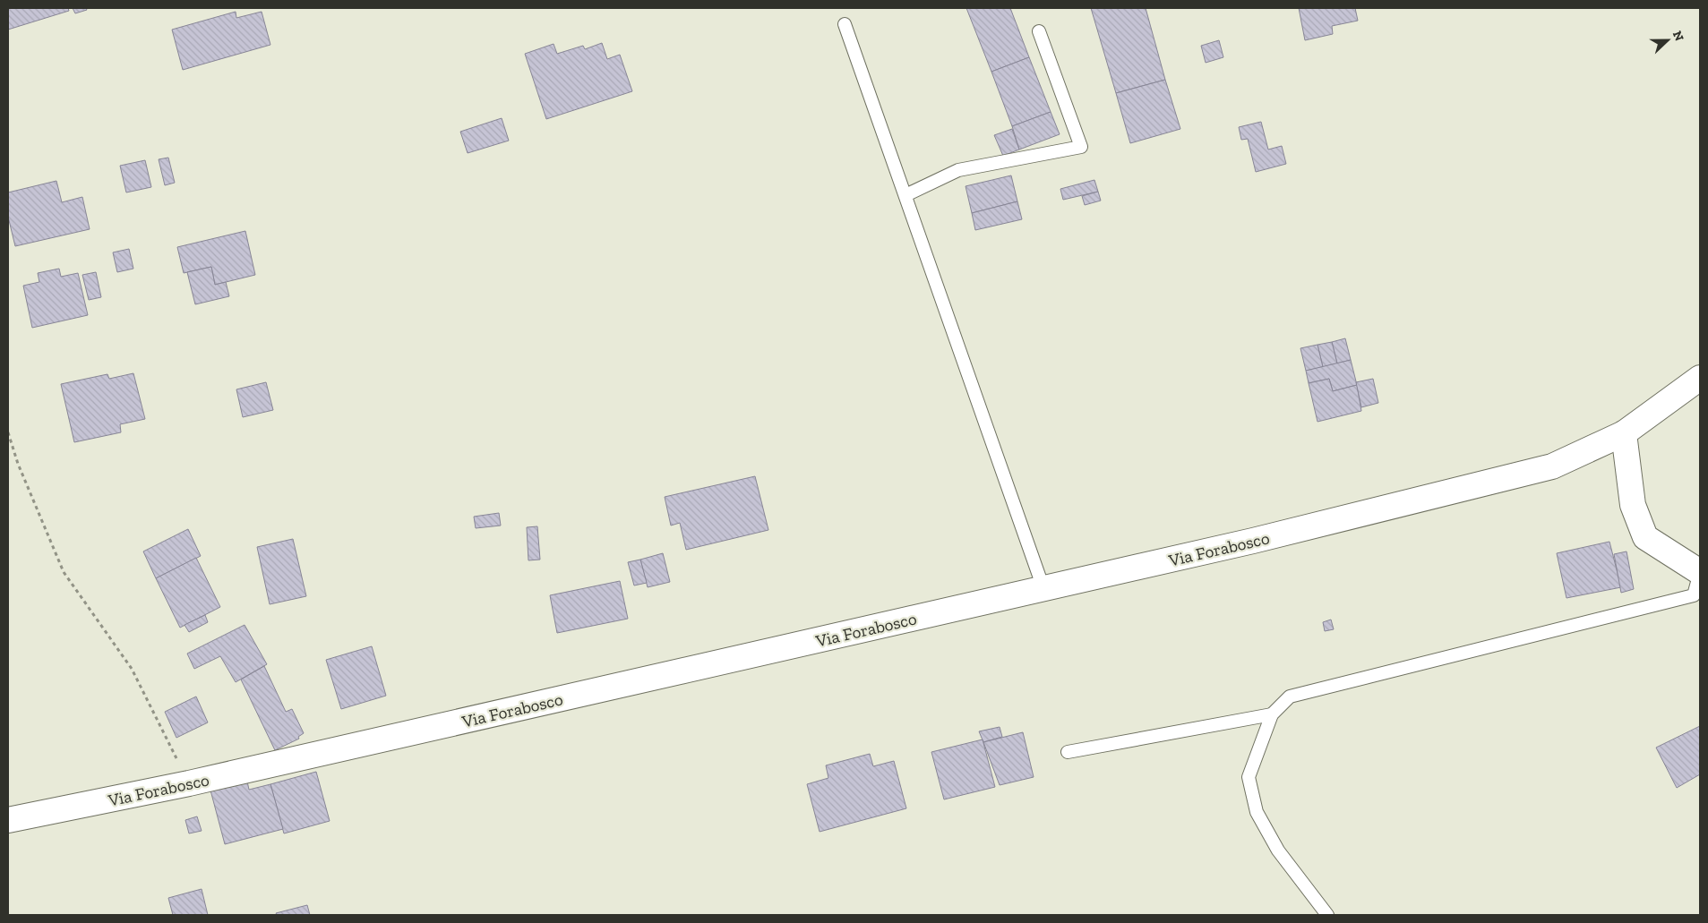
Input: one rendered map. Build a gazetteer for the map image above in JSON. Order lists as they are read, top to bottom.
{
  "streets": {
    "street": ["Via Forabosco"]
  },
  "north": "right"
}
